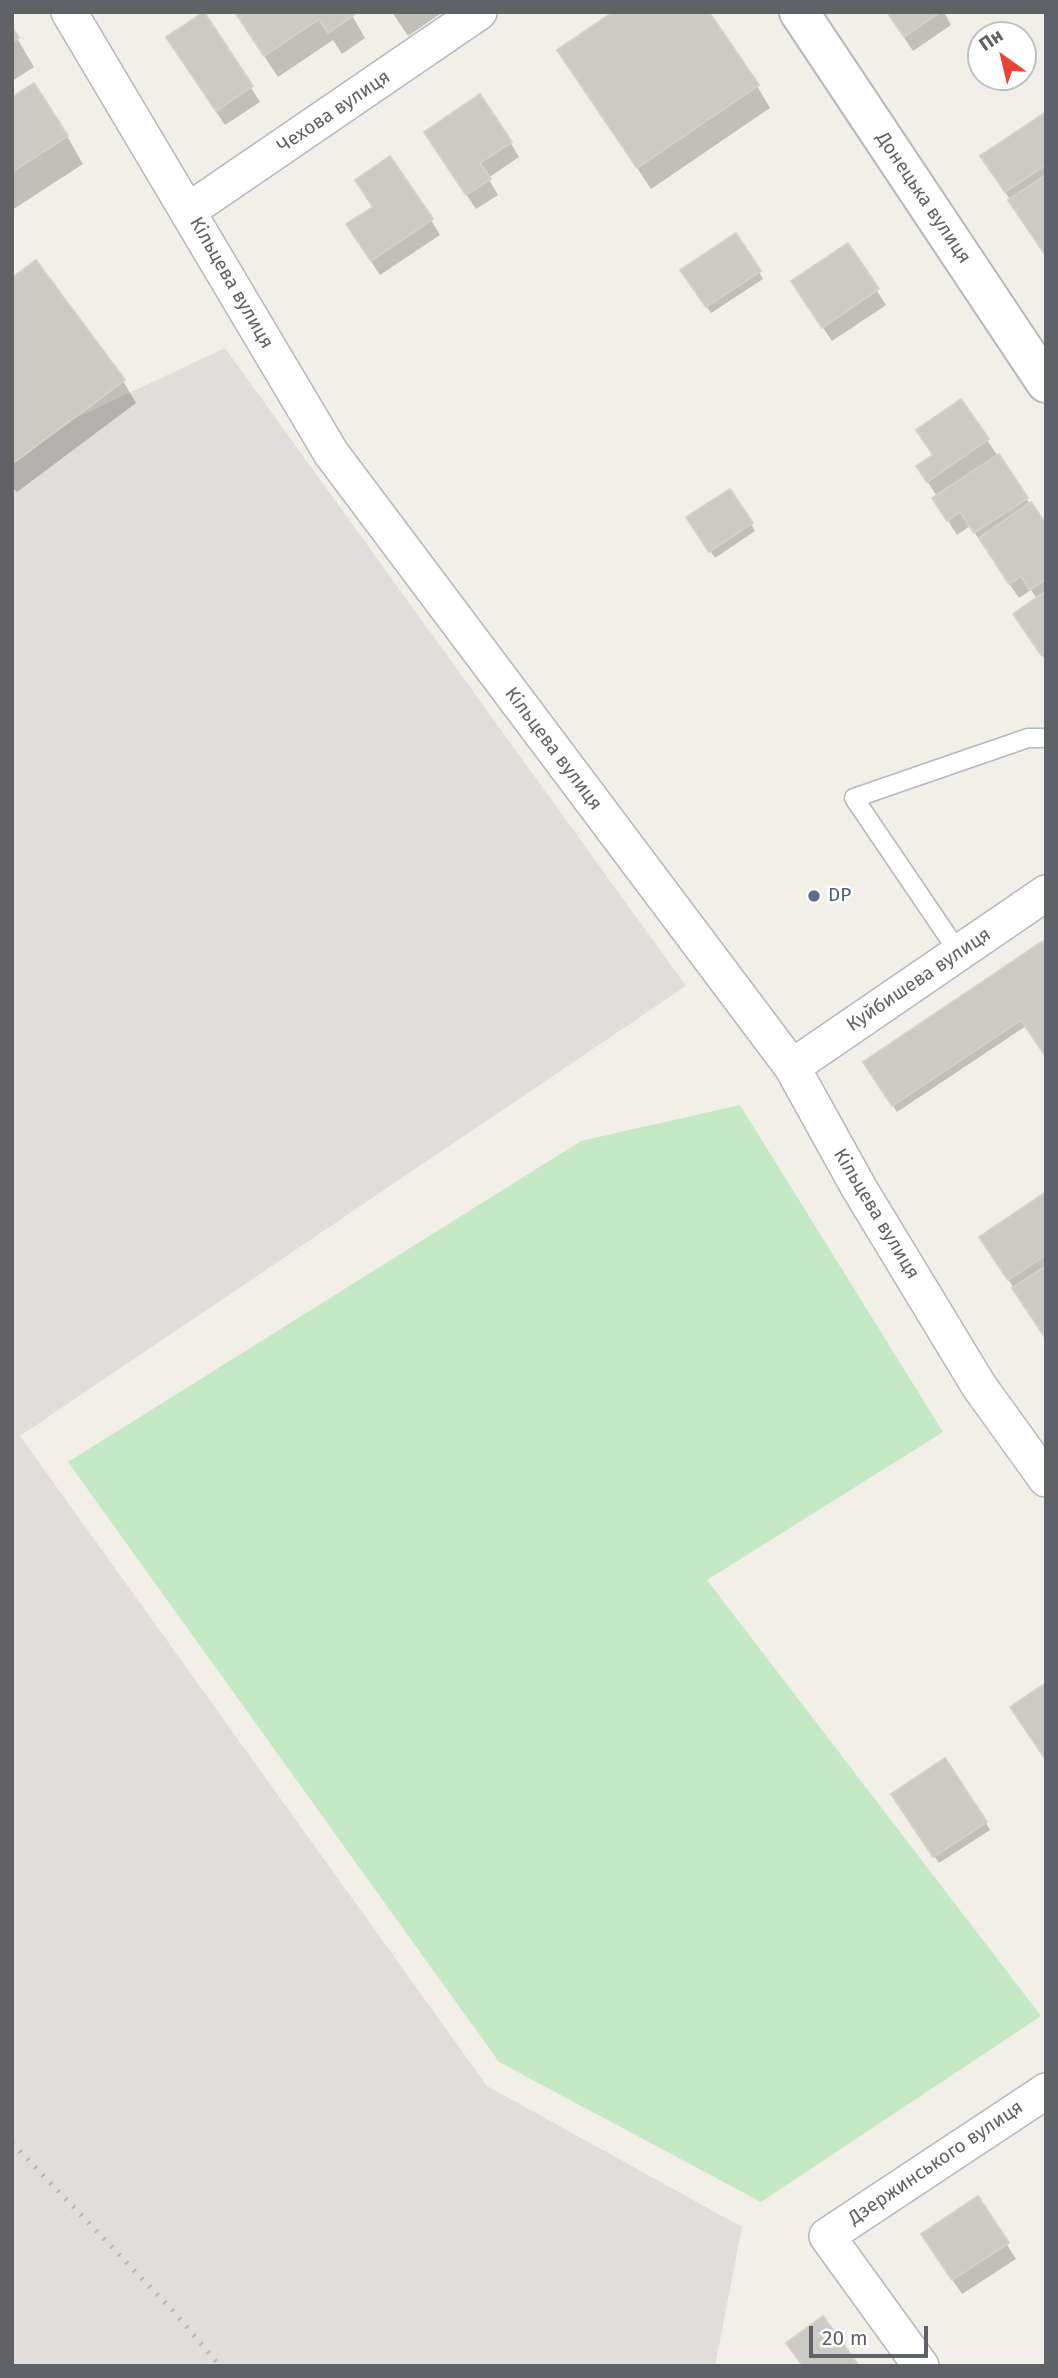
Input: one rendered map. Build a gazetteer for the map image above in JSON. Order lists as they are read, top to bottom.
{
  "streets": {
    "street": [
      "Чехова вулиця",
      "Донецька вулиця",
      "Кільцева вулиця",
      "Куйбишева вулиця",
      "Дзержинського вулиця"
    ]
  },
  "crossings": [
    ["Чехова вулиця", "Кільцева вулиця"],
    ["Кільцева вулиця", "Куйбишева вулиця"]
  ],
  "places": ["DP"],
  "scale_bar": "20 m",
  "north": "top left"
}
